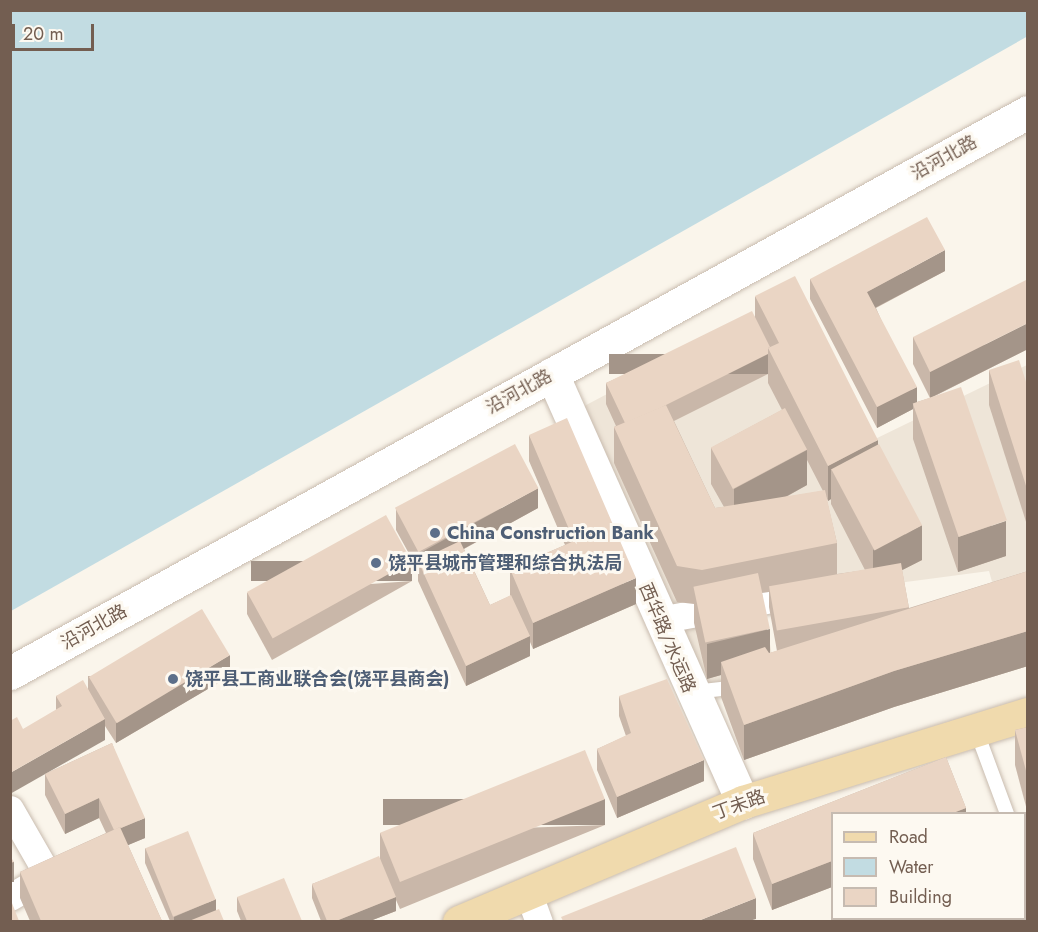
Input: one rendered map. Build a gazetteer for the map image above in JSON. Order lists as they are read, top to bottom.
{
  "streets": {
    "main road": ["丁未路"],
    "street": ["沿河北路", "西华路/水运路"]
  },
  "crossings": [
    ["沿河北路", "西华路/水运路"],
    ["西华路/水运路", "丁未路"]
  ],
  "places": ["China Construction Bank", "饶平县城市管理和综合执法局", "饶平县工商业联合会(饶平县商会)"],
  "legend": ["Road", "Water", "Building"],
  "scale_bar": "20 m"
}
